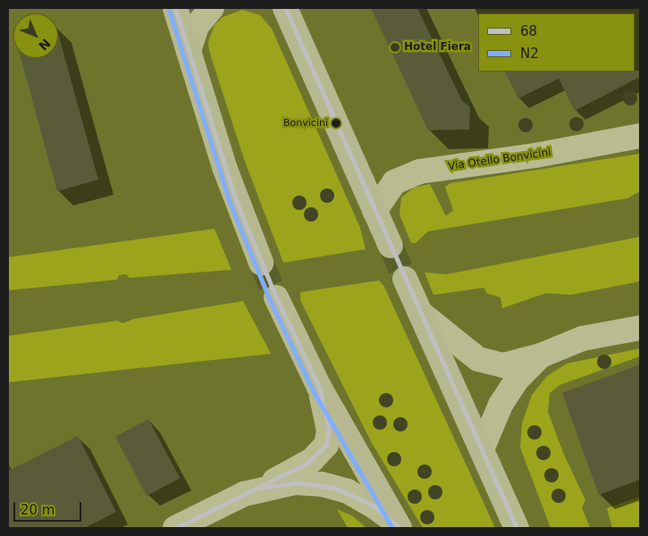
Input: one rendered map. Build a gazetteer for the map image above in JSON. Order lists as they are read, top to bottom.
{
  "streets": {
    "street": ["Via Otello Bonvicini"]
  },
  "places": ["Hotel Fiera", "Bonvicini"],
  "lines": ["transit line 68", "transit line N2"],
  "legend": ["68", "N2"],
  "scale_bar": "20 m",
  "north": "bottom right"
}
